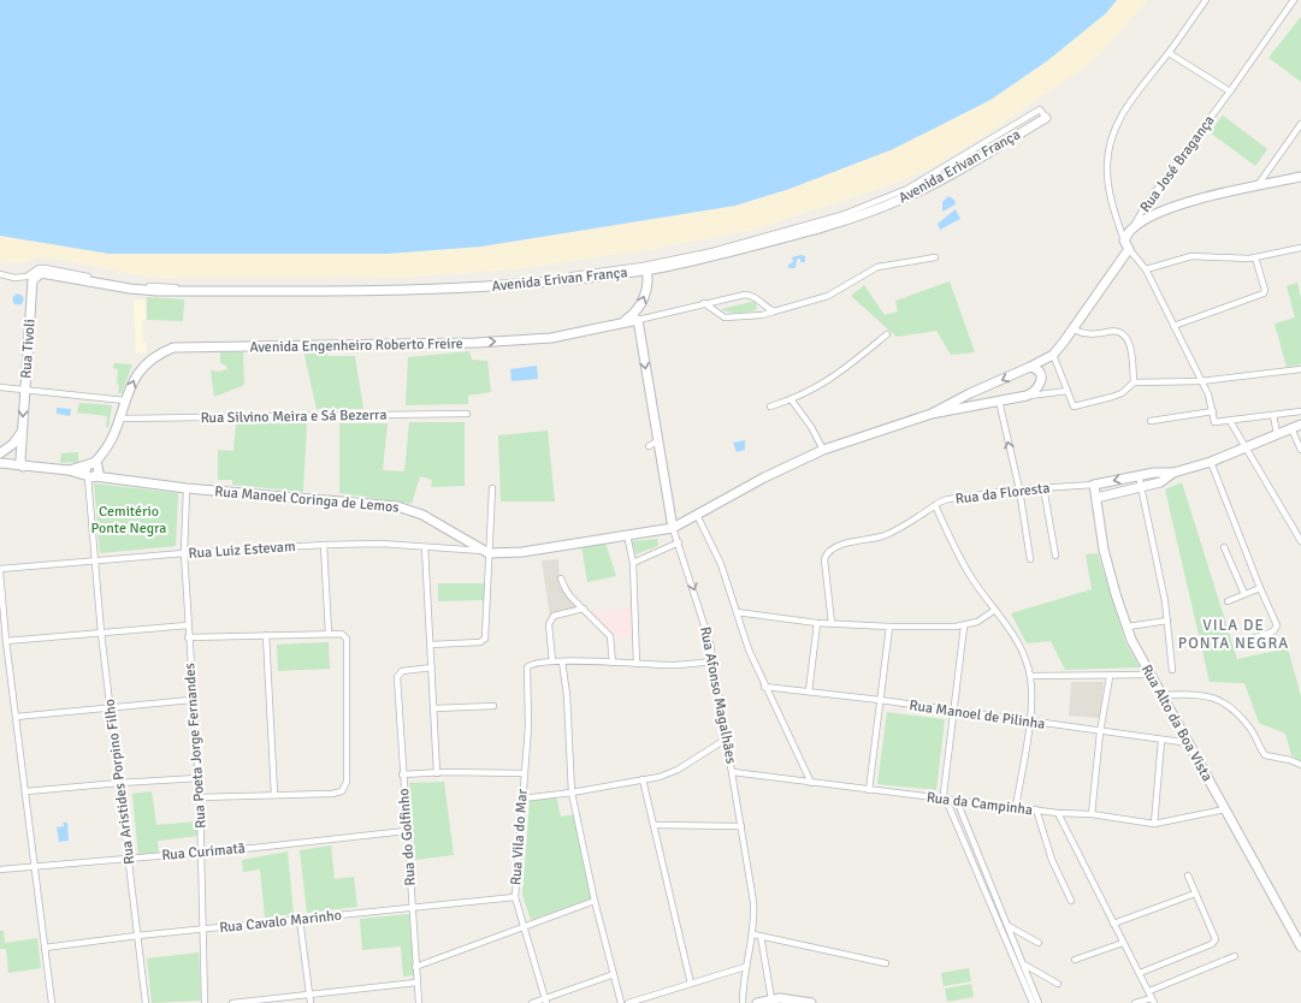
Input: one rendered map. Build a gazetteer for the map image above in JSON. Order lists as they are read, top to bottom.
{
  "streets": {
    "street": [
      "Rua José Bragança",
      "Avenida Erivan França",
      "Avenida Engenheiro Roberto Freire",
      "Rua Tivoli",
      "Rua Silvino Meira e Sá Bezerra",
      "Rua da Floresta",
      "Rua Manoel Coringa de Lemos",
      "Rua Luiz Estevam",
      "Rua Afonso Magalhães",
      "Rua Manoel de Pilinha",
      "Rua Alto da Boa Vista",
      "Rua Poeta Jorge Fernandes",
      "Rua Aristides Porpino Filho",
      "Rua da Campinha",
      "Rua do Golfinho",
      "Rua Vila do Mar",
      "Rua Curimatã",
      "Rua Cavalo Marinho"
    ]
  },
  "crossings": [
    ["Avenida Erivan França", "Rua Tivoli"],
    ["Avenida Engenheiro Roberto Freire", "Rua Silvino Meira e Sá Bezerra"],
    ["Avenida Engenheiro Roberto Freire", "Rua Manoel Coringa de Lemos"],
    ["Avenida Engenheiro Roberto Freire", "Rua Aristides Porpino Filho"],
    ["Rua da Floresta", "Rua Alto da Boa Vista"],
    ["Rua Manoel Coringa de Lemos", "Rua Luiz Estevam"],
    ["Rua Manoel Coringa de Lemos", "Rua Poeta Jorge Fernandes"],
    ["Rua Manoel Coringa de Lemos", "Rua Aristides Porpino Filho"],
    ["Rua Luiz Estevam", "Rua Poeta Jorge Fernandes"],
    ["Rua Luiz Estevam", "Rua Aristides Porpino Filho"],
    ["Rua Afonso Magalhães", "Rua da Campinha"],
    ["Rua Manoel de Pilinha", "Rua Alto da Boa Vista"],
    ["Rua Alto da Boa Vista", "Rua da Campinha"],
    ["Rua Poeta Jorge Fernandes", "Rua Curimatã"],
    ["Rua Poeta Jorge Fernandes", "Rua Cavalo Marinho"],
    ["Rua Aristides Porpino Filho", "Rua Curimatã"],
    ["Rua Aristides Porpino Filho", "Rua Cavalo Marinho"],
    ["Rua do Golfinho", "Rua Curimatã"],
    ["Rua do Golfinho", "Rua Cavalo Marinho"],
    ["Rua Vila do Mar", "Rua Cavalo Marinho"]
  ],
  "districts": ["VILA DE PONTA NEGRA"],
  "parks": ["Cemitério Ponte Negra"]
}
